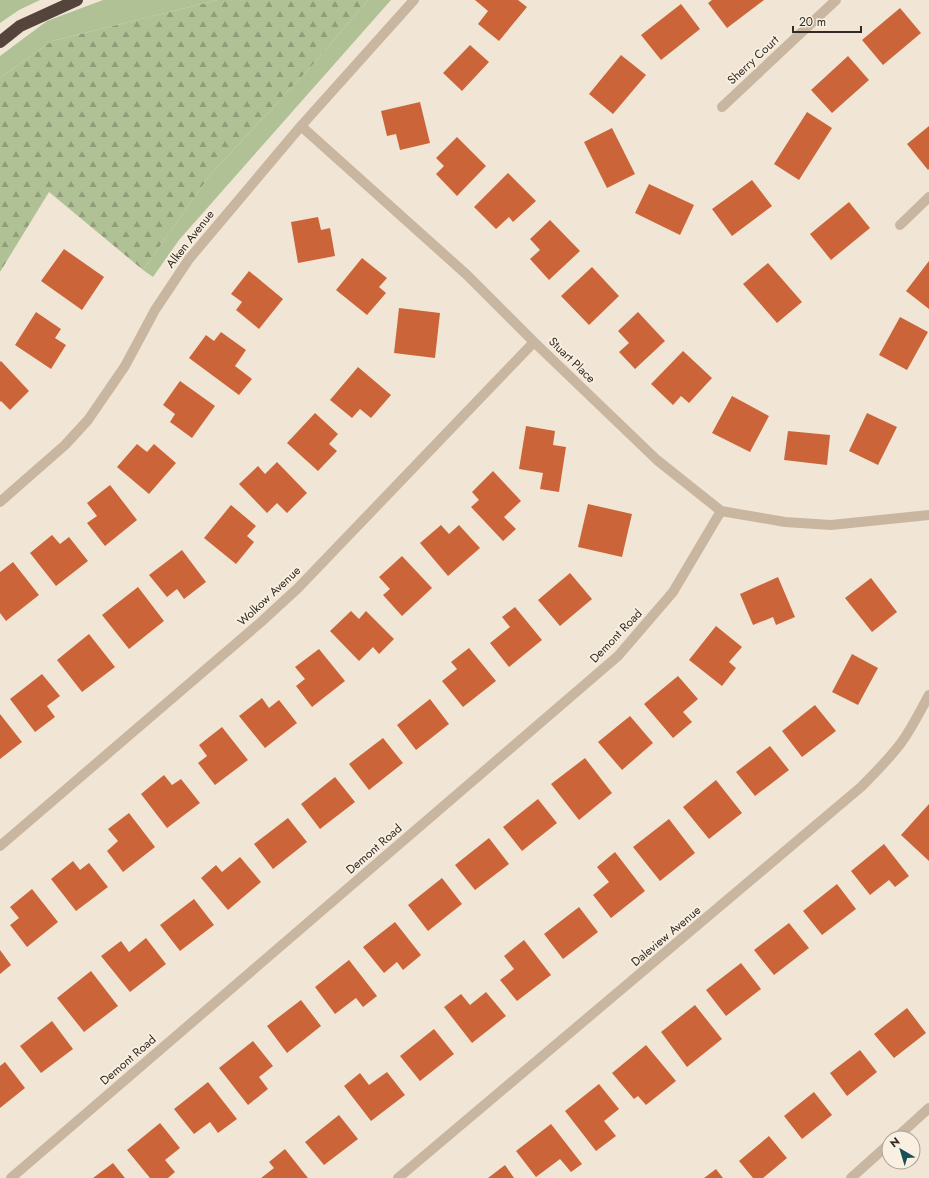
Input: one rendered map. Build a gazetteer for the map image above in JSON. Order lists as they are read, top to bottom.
{
  "streets": {
    "street": [
      "Sherry Court",
      "Alken Avenue",
      "Stuart Place",
      "Wolkow Avenue",
      "Demont Road",
      "Daleview Avenue"
    ]
  },
  "crossings": [
    ["Alken Avenue", "Stuart Place"],
    ["Stuart Place", "Wolkow Avenue"],
    ["Stuart Place", "Demont Road"]
  ],
  "scale_bar": "20 m",
  "north": "top left"
}
